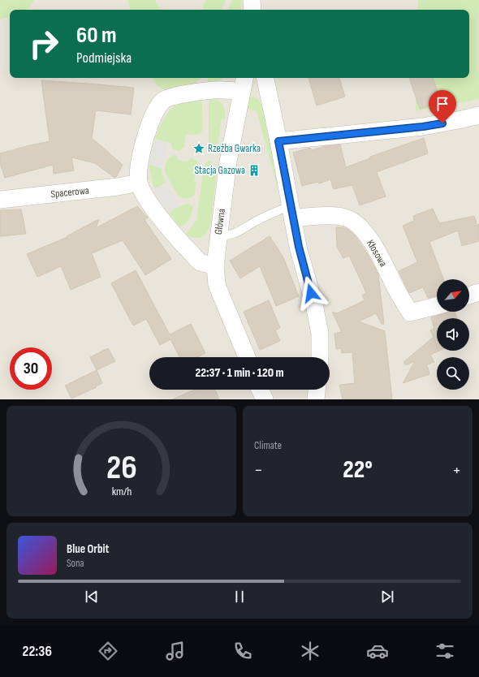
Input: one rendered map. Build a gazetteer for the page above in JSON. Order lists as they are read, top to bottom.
{
  "streets": {
    "street": ["Spacerowa", "Główna", "Kłosowa"]
  },
  "places": {
    "place": ["Rzeźba Gwarka"],
    "building": ["Stacja Gazowa"]
  },
  "north": "top right",
  "page": {
    "turn": ["60 m", "Podmiejska"],
    "limit": "30",
    "trip": "22:37 · 1 min · 120 m",
    "tile": "Climate",
    "heat": ["−", "22°", "+"],
    "song": ["Blue Orbit", "Sona"],
    "tabs": "22:36",
    "gauge": ["26", "km/h"]
  }
}
